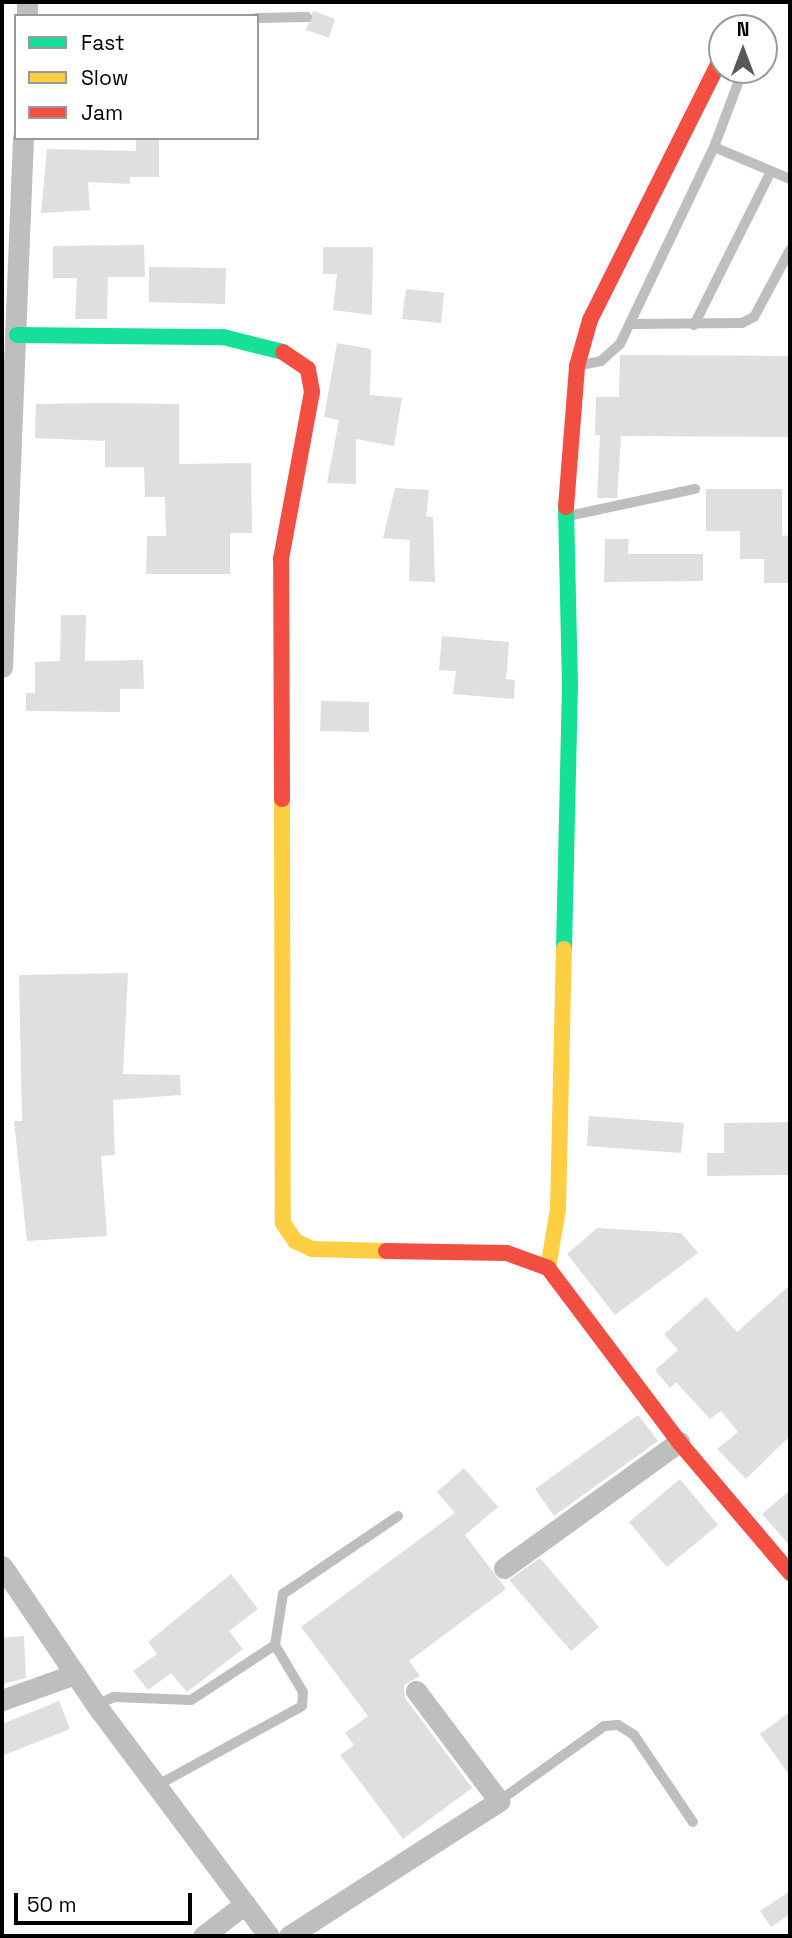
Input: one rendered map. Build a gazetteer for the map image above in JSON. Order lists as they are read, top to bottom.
{
  "legend": ["Fast", "Slow", "Jam"],
  "scale_bar": "50 m",
  "north": "top"
}
